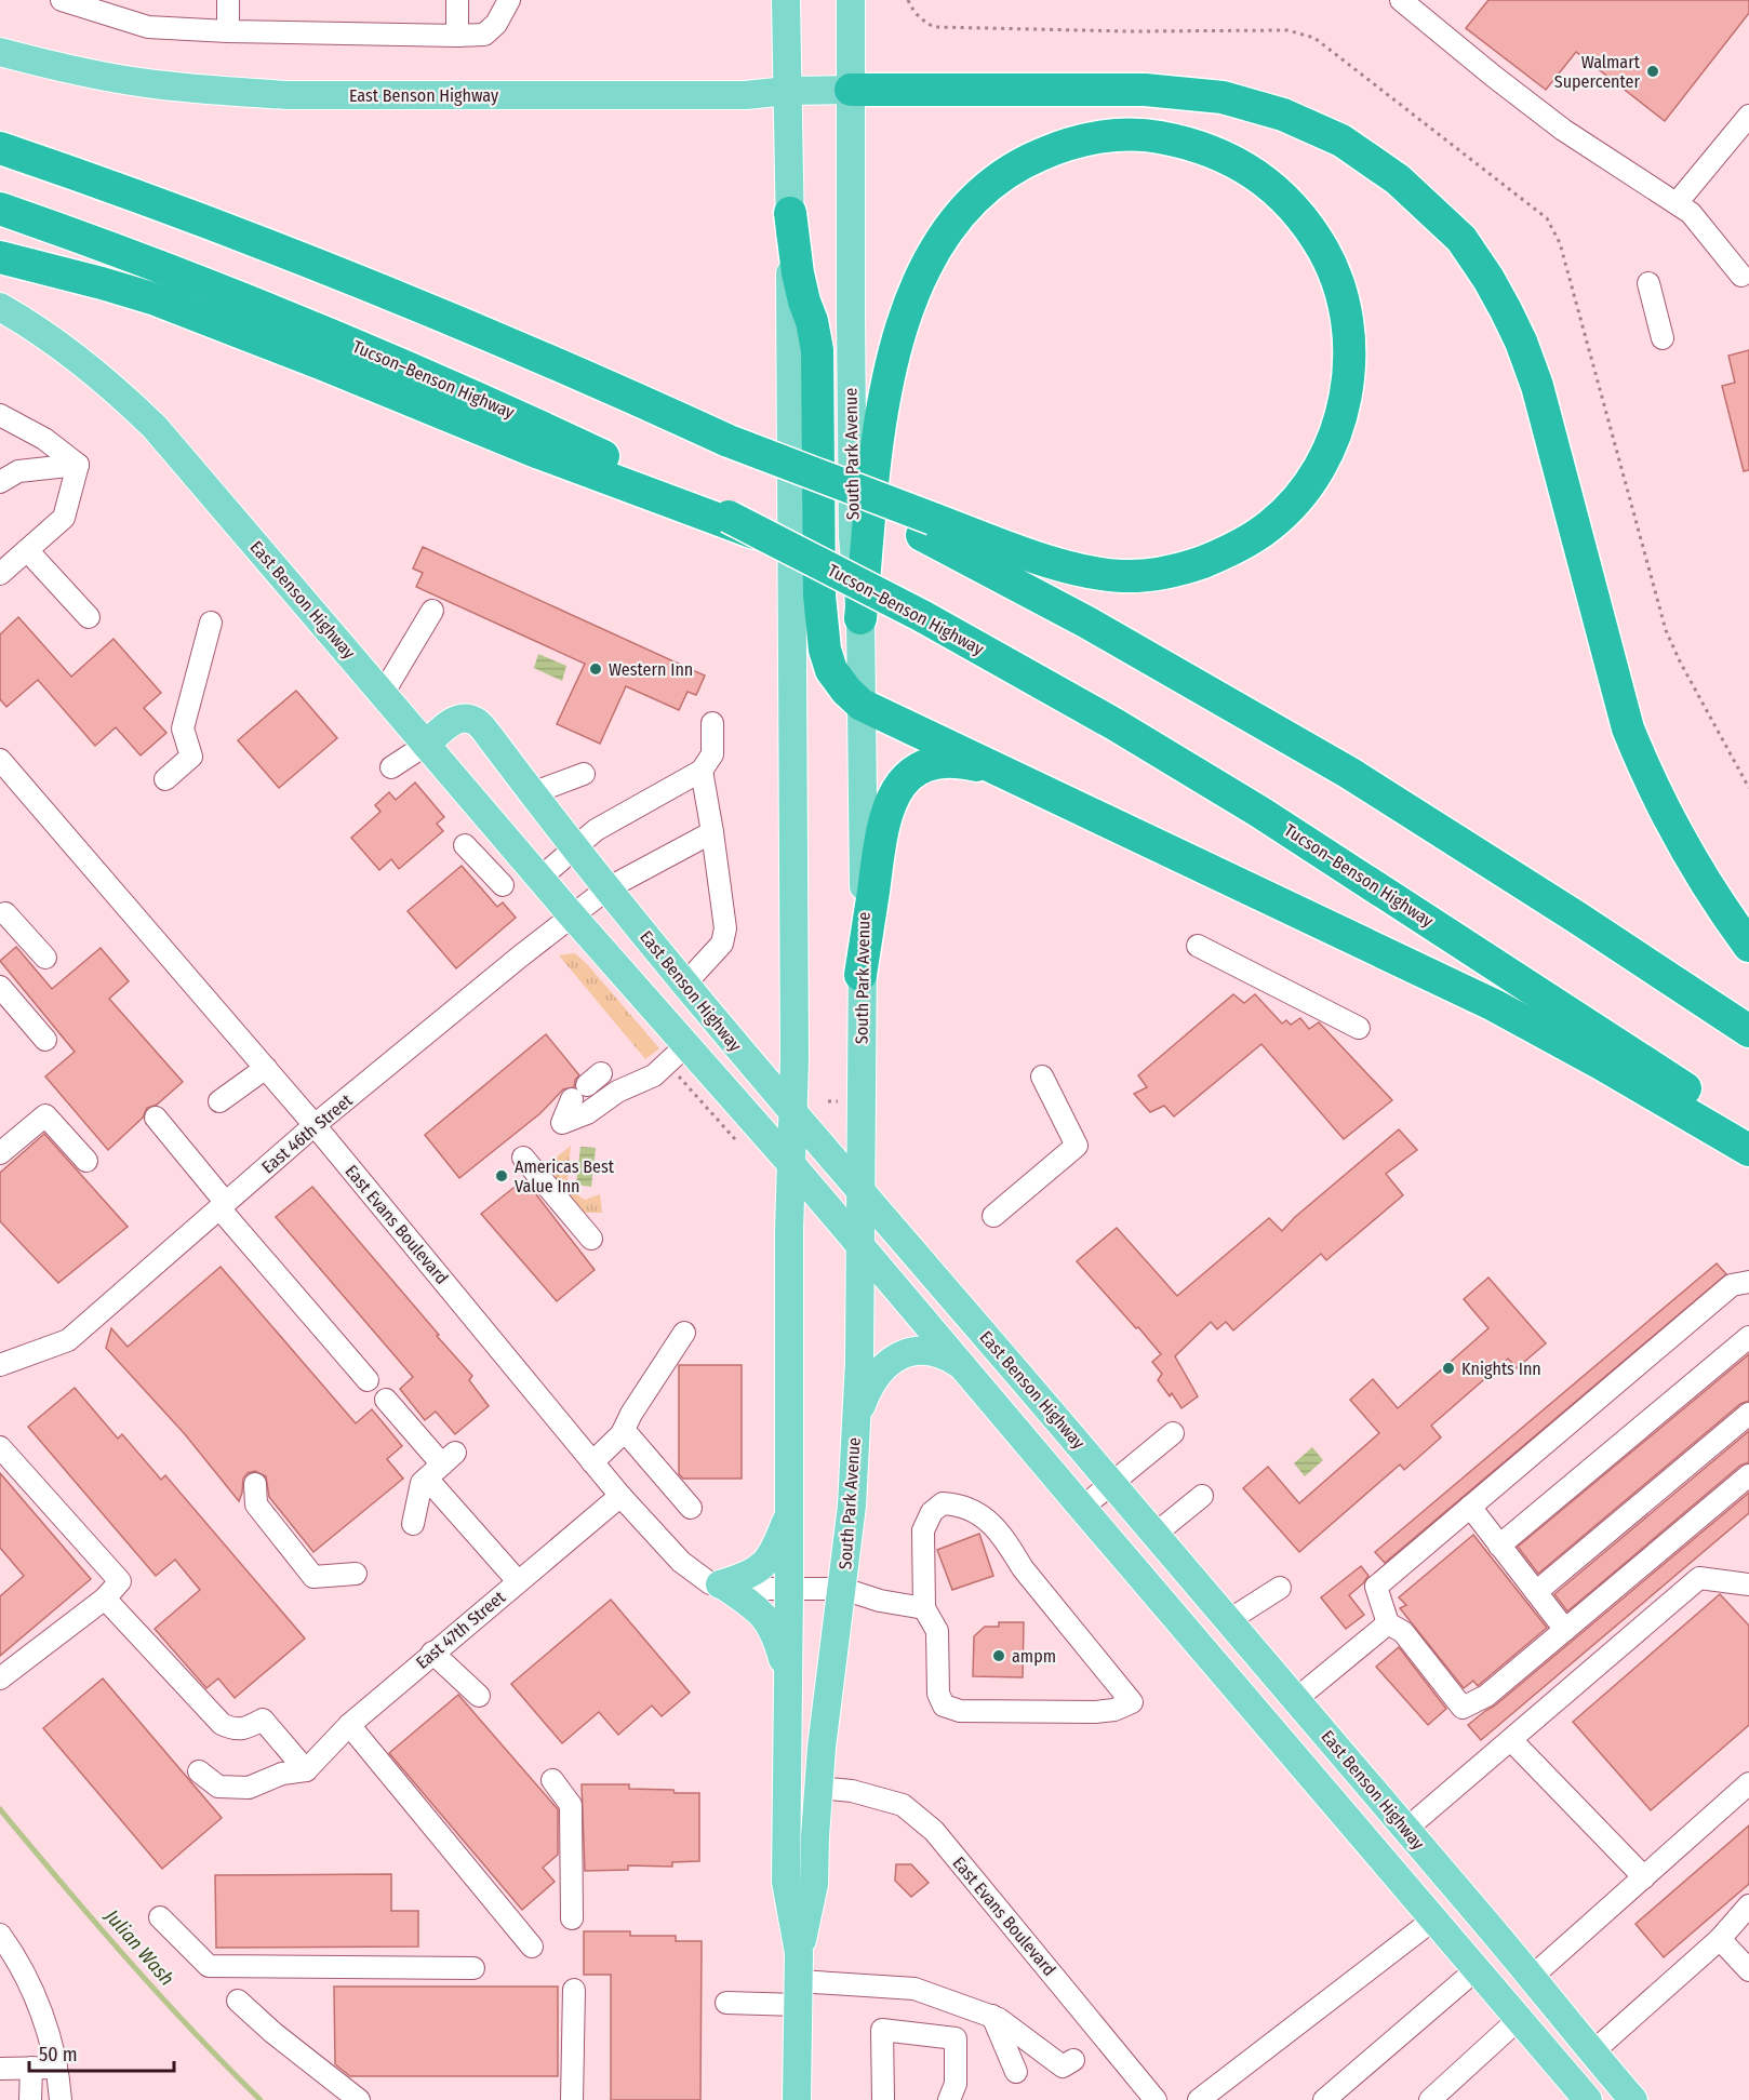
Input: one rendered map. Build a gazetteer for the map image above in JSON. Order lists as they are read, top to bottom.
{
  "streets": {
    "highway": ["Tucson–Benson Highway"],
    "main road": ["East Benson Highway", "South Park Avenue"],
    "street": ["East 46th Street", "East Evans Boulevard", "East 47th Street"]
  },
  "crossings": [
    ["East Benson Highway", "South Park Avenue"],
    ["East Benson Highway", "East 46th Street"],
    ["South Park Avenue", "East Evans Boulevard"],
    ["East 46th Street", "East Evans Boulevard"],
    ["East Evans Boulevard", "East 47th Street"]
  ],
  "water": ["Julian Wash"],
  "places": [
    "Walmart Supercenter",
    "Western Inn",
    "Americas Best Value Inn",
    "Knights Inn",
    "ampm"
  ],
  "scale_bar": "50 m"
}
